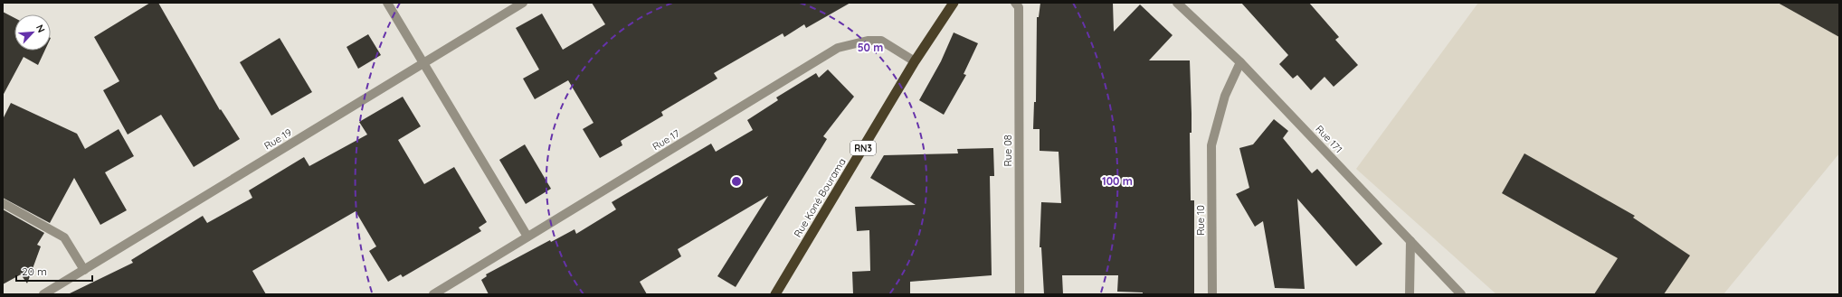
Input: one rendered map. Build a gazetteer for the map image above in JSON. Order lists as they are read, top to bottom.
{
  "streets": {
    "highway": ["RN3", "Rue Koné Bourama"],
    "street": [
      "Rue 19",
      "Rue 171",
      "Rue 17",
      "Rue 08",
      "Rue 10"
    ]
  },
  "crossings": [
    ["Rue 171", "Rue 10"],
    ["Rue 17", "Rue Koné Bourama"]
  ],
  "scale_bar": "20 m",
  "north": "top right",
  "rings": ["50 m", "100 m"]
}
